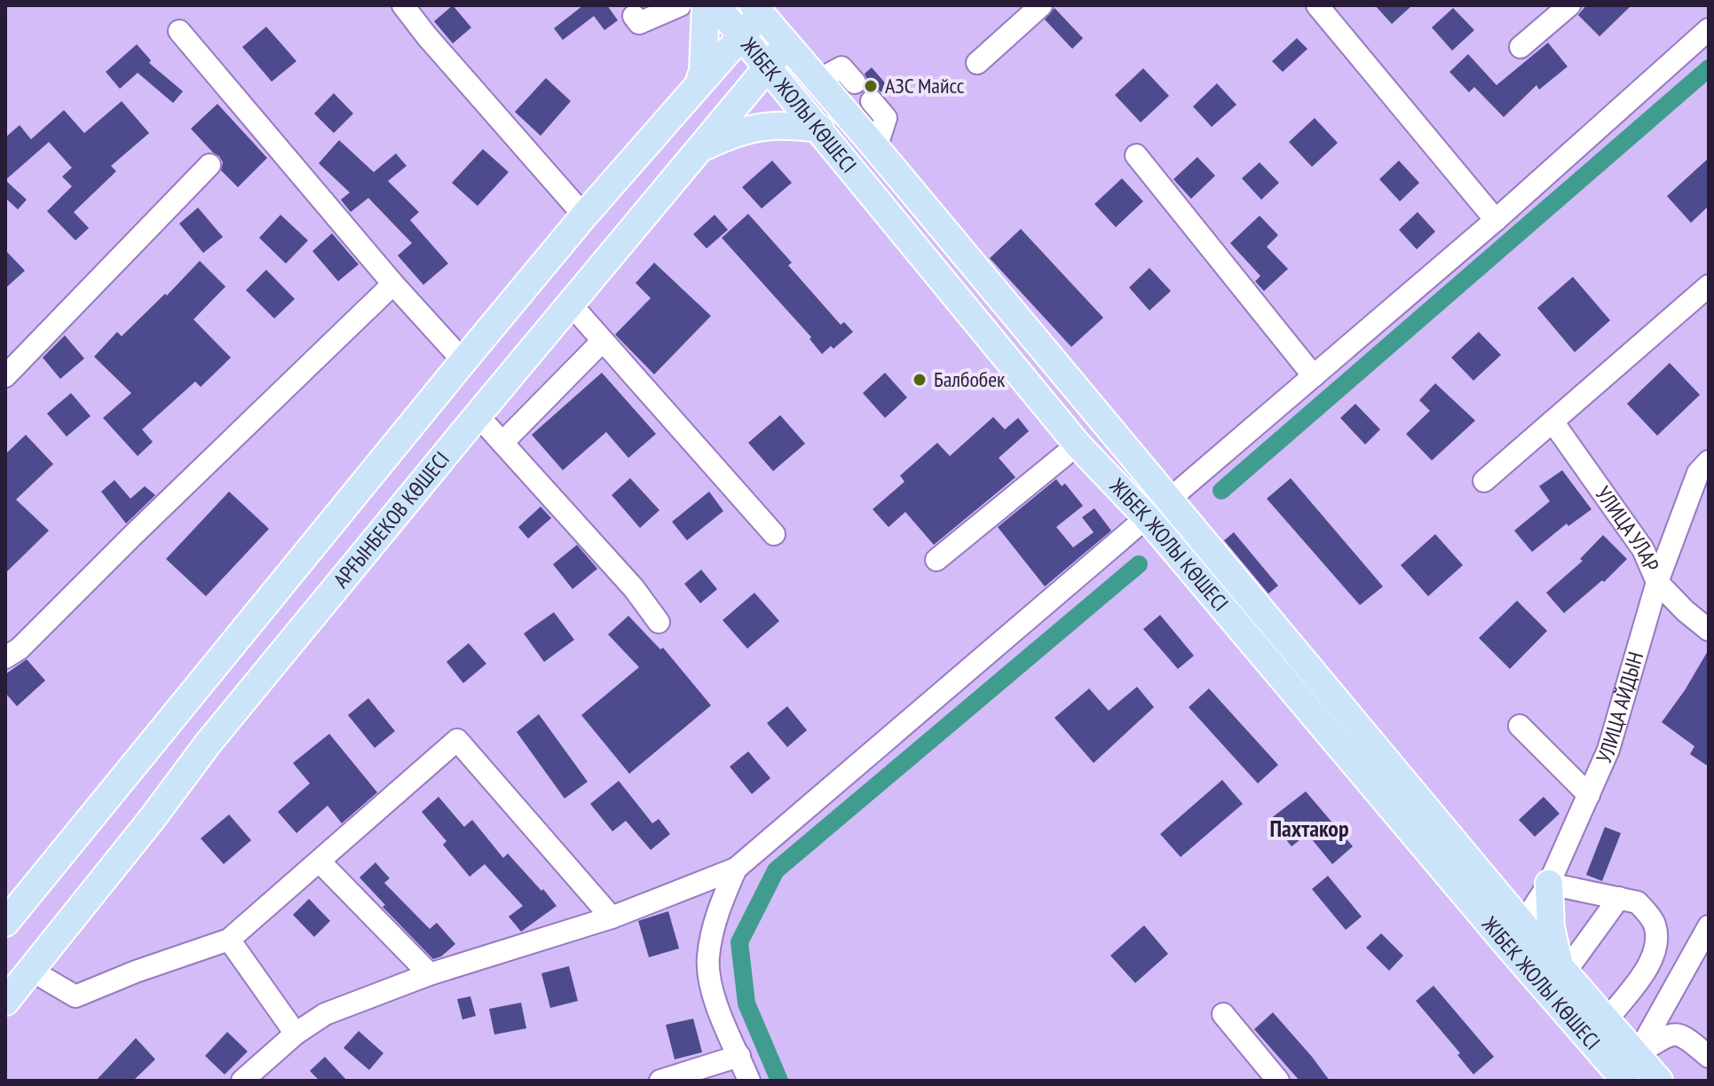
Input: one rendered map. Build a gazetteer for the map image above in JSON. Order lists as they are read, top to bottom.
{
  "streets": {
    "main road": ["ЖІБЕК ЖОЛЫ КӨШЕСІ", "АРҒЫНБЕКОВ КӨШЕСІ"],
    "street": ["УЛИЦА УЛАР", "УЛИЦА АЙДЫН"]
  },
  "crossings": [
    ["ЖІБЕК ЖОЛЫ КӨШЕСІ", "АРҒЫНБЕКОВ КӨШЕСІ"],
    ["ЖІБЕК ЖОЛЫ КӨШЕСІ", "УЛИЦА АЙДЫН"],
    ["УЛИЦА УЛАР", "УЛИЦА АЙДЫН"]
  ],
  "districts": ["Пахтакор"],
  "places": ["АЗС Майсс", "Балбобек"]
}
